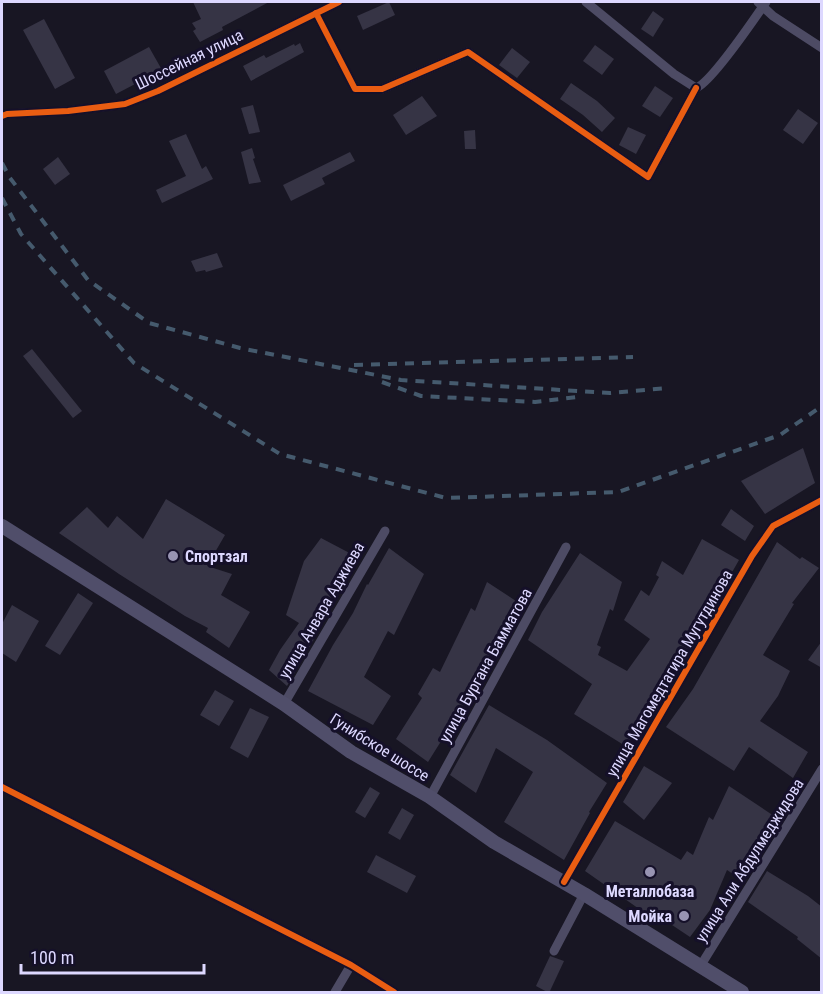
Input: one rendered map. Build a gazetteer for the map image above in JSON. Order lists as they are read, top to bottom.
{
  "streets": {
    "main road": ["Гунибское шоссе"],
    "street": [
      "Шоссейная улица",
      "улица Анвара Аджиева",
      "улица Бургана Бамматова",
      "улица Магомедтагира Мугутдинова",
      "улица Али Абдулмеджидова"
    ]
  },
  "crossings": [
    ["улица Анвара Аджиева", "Гунибское шоссе"],
    ["улица Бургана Бамматова", "Гунибское шоссе"],
    ["улица Магомедтагира Мугутдинова", "Гунибское шоссе"],
    ["Гунибское шоссе", "улица Али Абдулмеджидова"]
  ],
  "places": ["Спортзал", "Металлобаза", "Мойка"],
  "scale_bar": "100 m"
}
